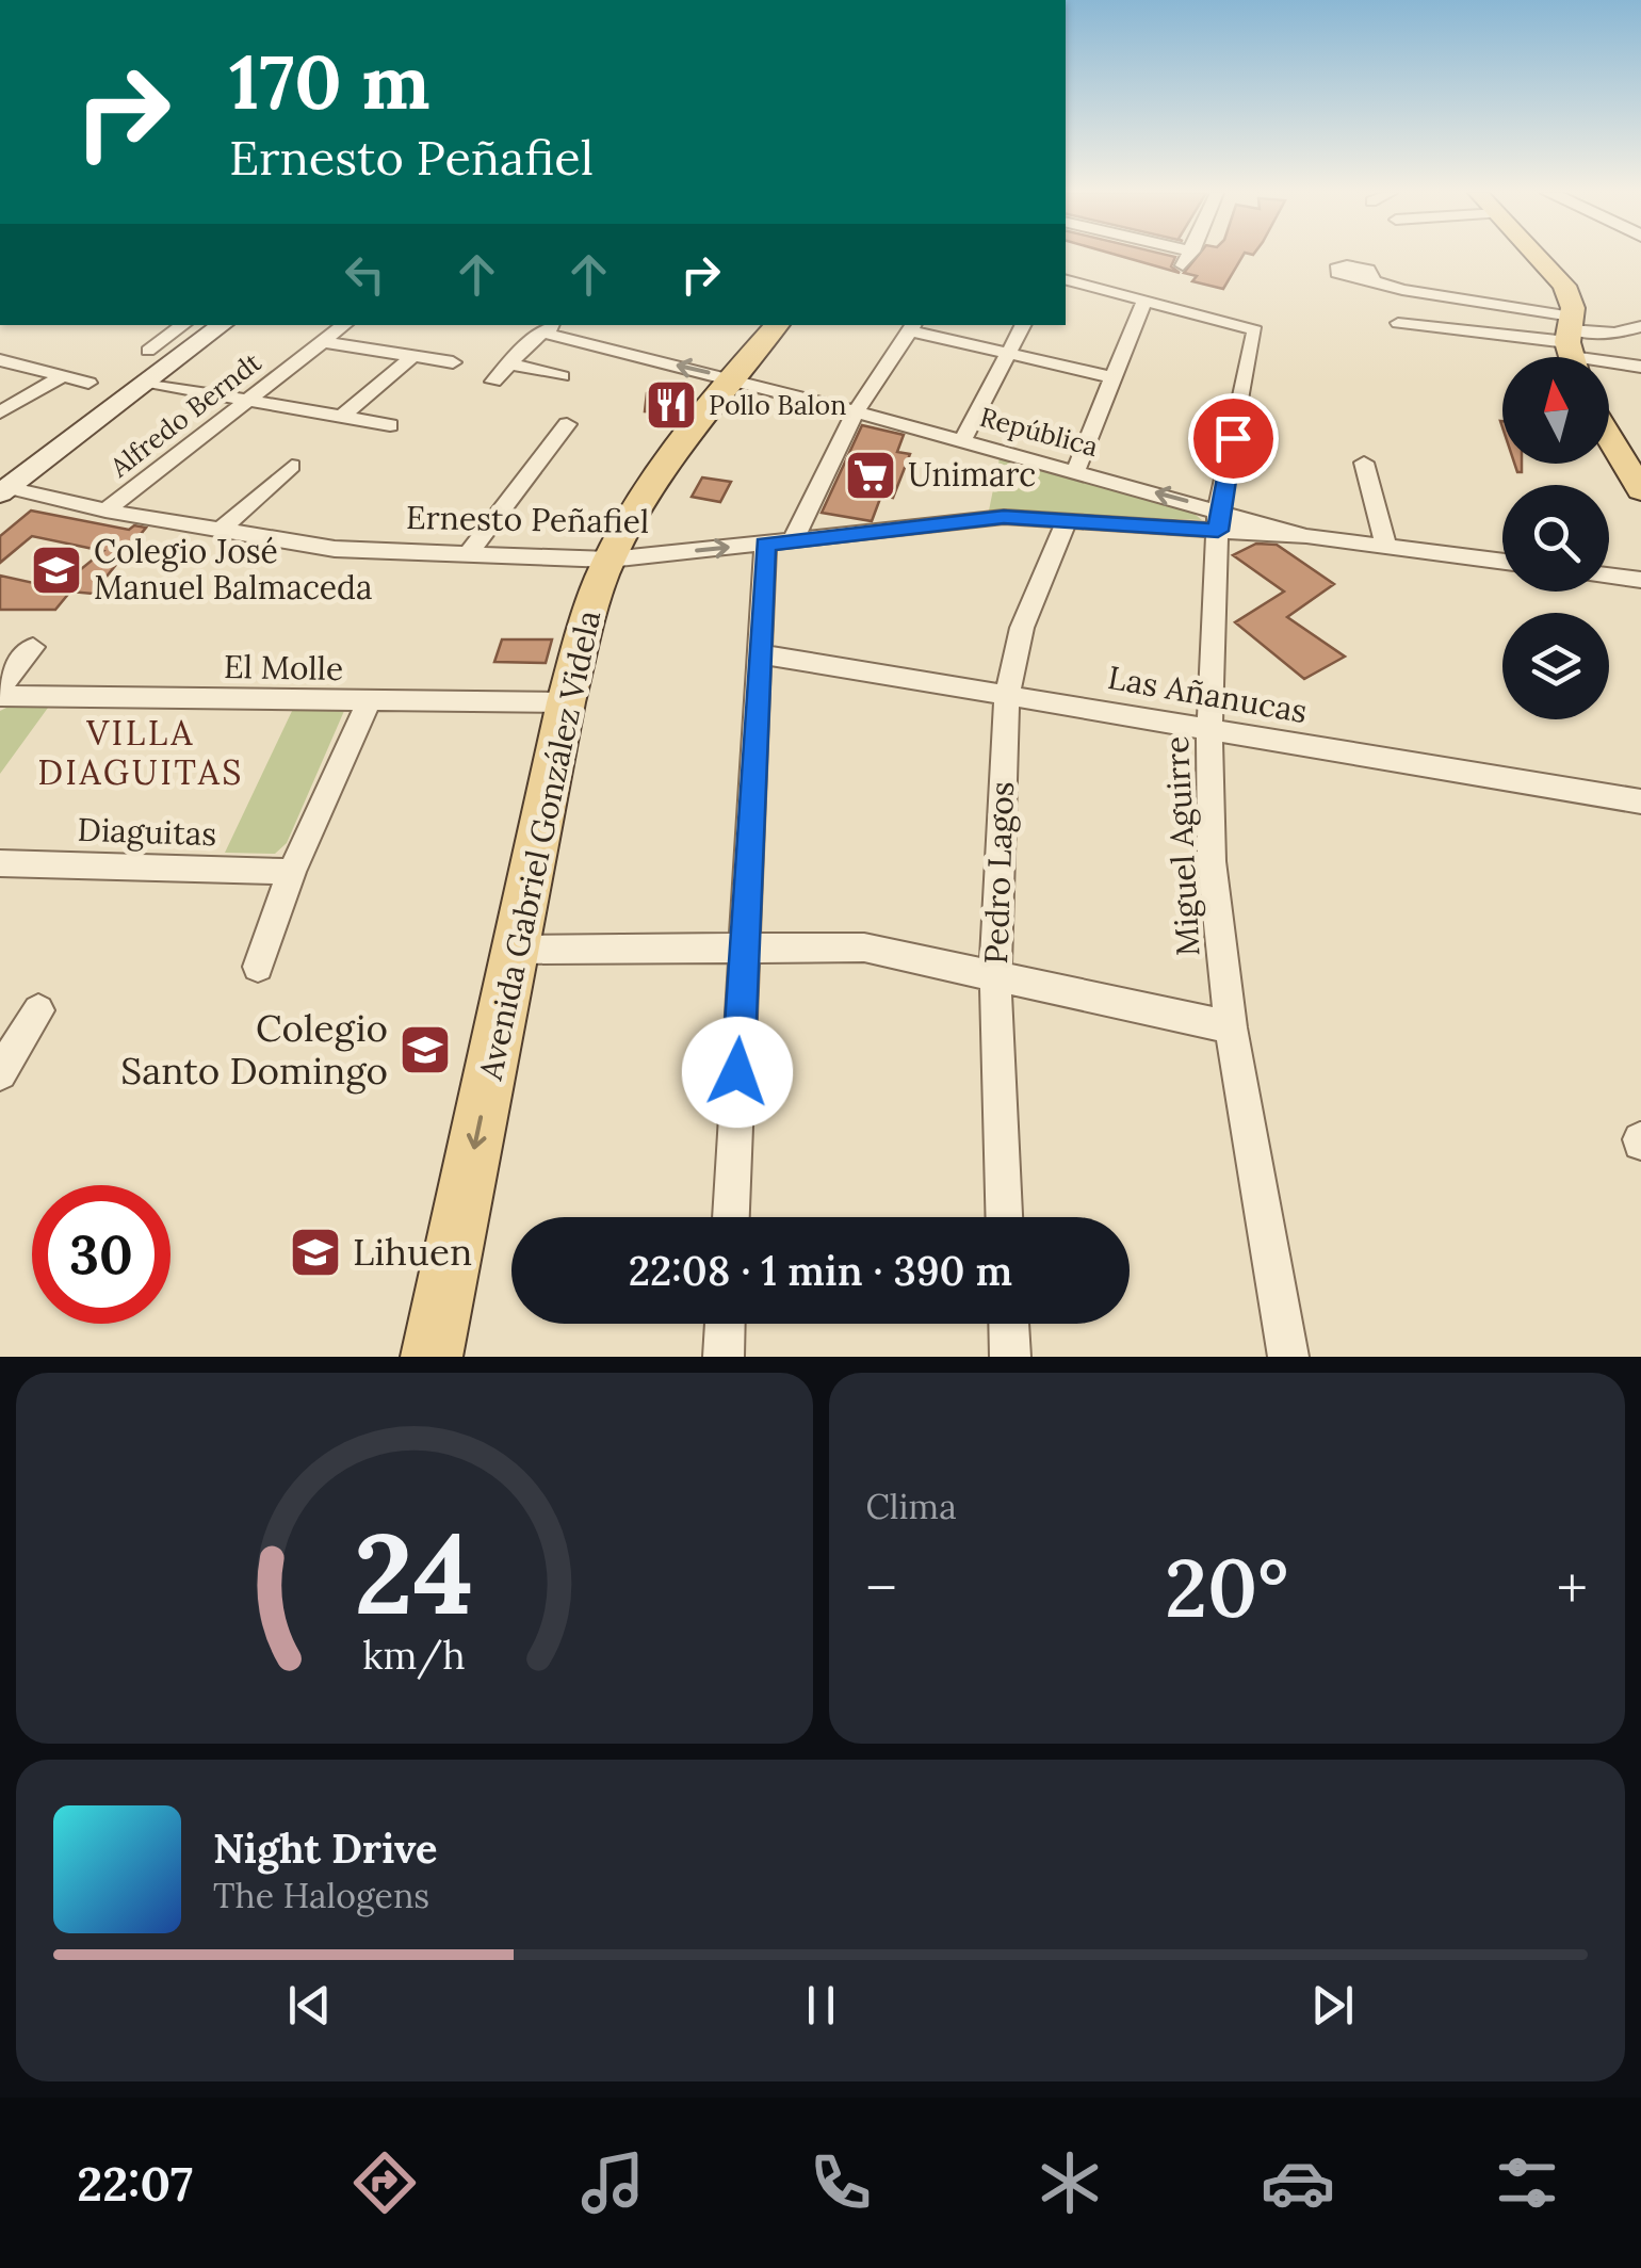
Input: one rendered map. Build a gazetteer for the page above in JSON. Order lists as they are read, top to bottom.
{
  "streets": {
    "main road": ["Avenida Gabriel González Videla"],
    "street": [
      "Alfredo Berndt",
      "República",
      "Ernesto Peñafiel",
      "El Molle",
      "Las Añanucas",
      "Diaguitas",
      "Miguel Aguirre",
      "Pedro Lagos"
    ]
  },
  "crossings": [
    ["Alfredo Berndt", "Ernesto Peñafiel"],
    ["República", "Ernesto Peñafiel"],
    ["República", "Avenida Gabriel González Videla"],
    ["República", "Miguel Aguirre"],
    ["Ernesto Peñafiel", "Avenida Gabriel González Videla"],
    ["Ernesto Peñafiel", "Miguel Aguirre"],
    ["Ernesto Peñafiel", "Pedro Lagos"],
    ["El Molle", "Avenida Gabriel González Videla"],
    ["Las Añanucas", "Miguel Aguirre"],
    ["Las Añanucas", "Pedro Lagos"]
  ],
  "one_way": ["República", "Avenida Gabriel González Videla"],
  "districts": ["VILLA DIAGUITAS"],
  "places": {
    "restaurant": ["Pollo Balon"],
    "supermarket": ["Unimarc"],
    "school or university": ["Colegio José Manuel Balmaceda", "Colegio Santo Domingo", "Lihuen"]
  },
  "north": "top",
  "page": {
    "turn": ["170 m", "Ernesto Peñafiel"],
    "limit": "30",
    "trip": "22:08 · 1 min · 390 m",
    "tile": "Clima",
    "heat": ["−", "20°", "+"],
    "song": ["Night Drive", "The Halogens"],
    "tabs": "22:07",
    "gauge": ["24", "km/h"]
  }
}
